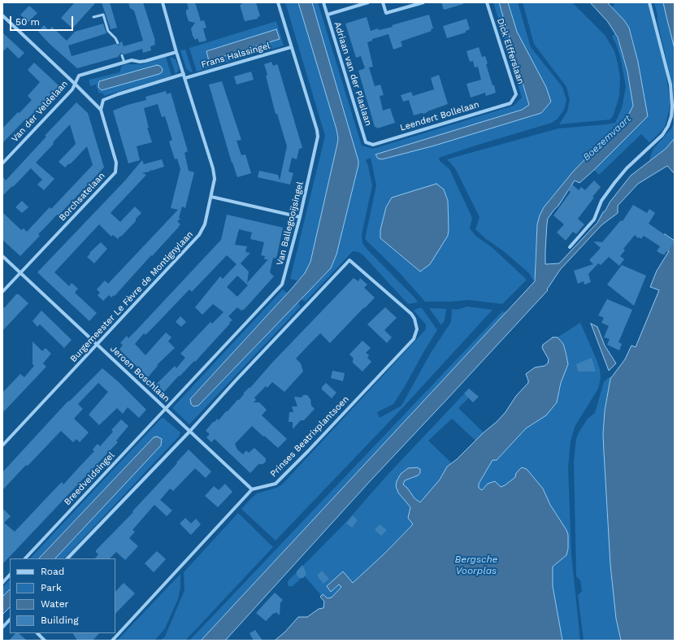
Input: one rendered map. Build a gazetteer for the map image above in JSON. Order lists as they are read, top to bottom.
{
  "streets": {
    "street": [
      "Dick Elfferslaan",
      "Frans Halssingel",
      "Adriaan van der Plaslaan",
      "Van der Veldelaan",
      "Leendert Bollelaan",
      "Borchsatelaan",
      "Van Ballegooijsingel",
      "Burgemeester Le Fèvre de Montignylaan",
      "Jeroen Boschlaan",
      "Prinses Beatrixplantsoen",
      "Breedveldsingel"
    ]
  },
  "crossings": [
    ["Dick Elfferslaan", "Leendert Bollelaan"],
    ["Frans Halssingel", "Borchsatelaan"],
    ["Frans Halssingel", "Van Ballegooijsingel"],
    ["Frans Halssingel", "Burgemeester Le Fèvre de Montignylaan"],
    ["Adriaan van der Plaslaan", "Leendert Bollelaan"],
    ["Van der Veldelaan", "Borchsatelaan"],
    ["Borchsatelaan", "Jeroen Boschlaan"],
    ["Van Ballegooijsingel", "Jeroen Boschlaan"],
    ["Van Ballegooijsingel", "Breedveldsingel"],
    ["Burgemeester Le Fèvre de Montignylaan", "Jeroen Boschlaan"],
    ["Jeroen Boschlaan", "Prinses Beatrixplantsoen"],
    ["Jeroen Boschlaan", "Breedveldsingel"]
  ],
  "water": ["Boezemvaart", "Bergsche Voorplas"],
  "legend": [
    "Road",
    "Park",
    "Water",
    "Building"
  ],
  "scale_bar": "50 m"
}
